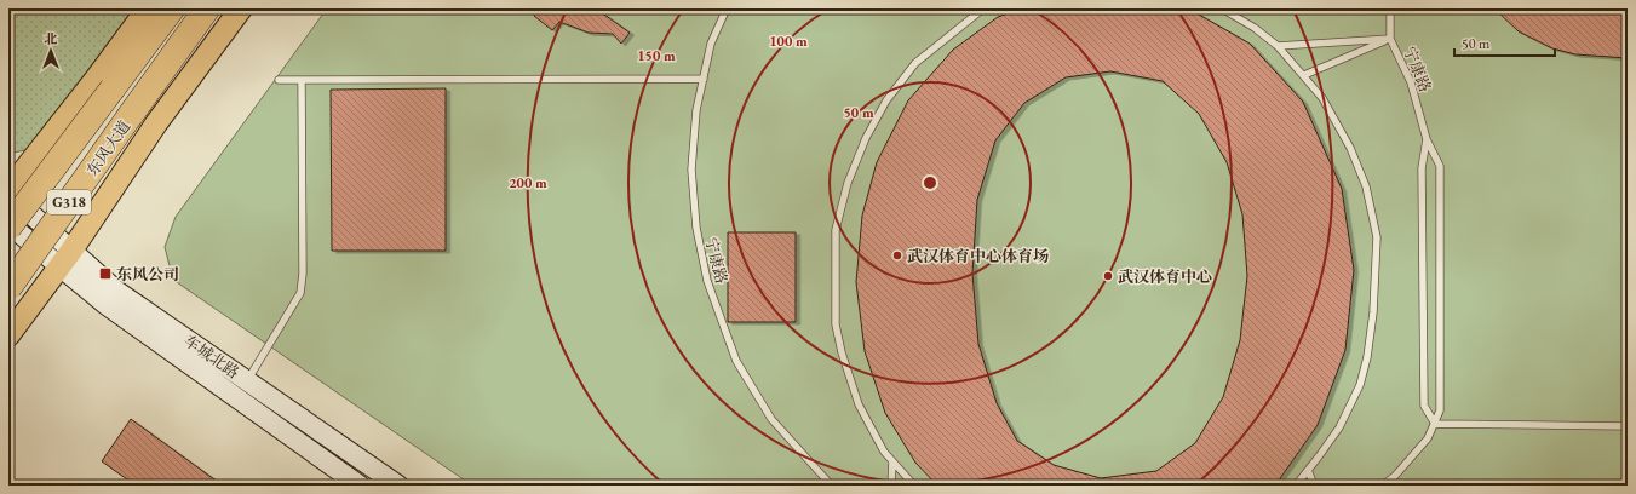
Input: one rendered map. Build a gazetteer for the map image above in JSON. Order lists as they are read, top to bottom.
{
  "streets": {
    "highway": ["东风大道", "G318"],
    "main road": ["车城北路"],
    "lane": ["宁康路"]
  },
  "crossings": [
    ["东风大道", "车城北路"]
  ],
  "places": {
    "other": ["武汉体育中心体育场", "武汉体育中心"],
    "transit": ["东风公司"]
  },
  "scale_bar": "50 m",
  "north": "top",
  "rings": [
    "100 m",
    "150 m",
    "50 m",
    "200 m"
  ]
}
